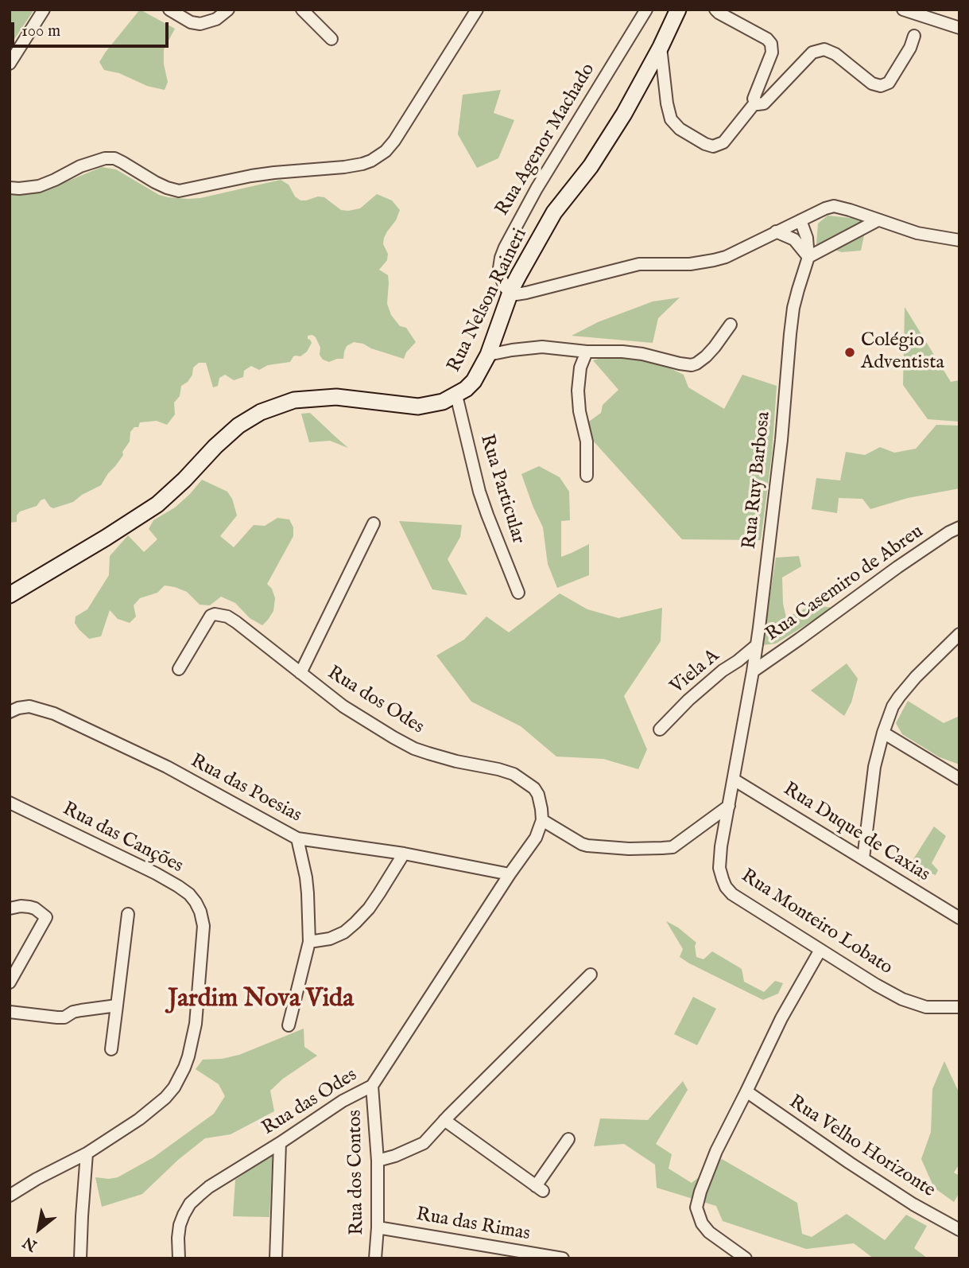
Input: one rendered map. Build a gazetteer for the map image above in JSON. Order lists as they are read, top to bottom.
{
  "streets": {
    "main road": ["Rua Nelson Raineri"],
    "street": [
      "Rua Agenor Machado",
      "Rua Ruy Barbosa",
      "Rua Particular",
      "Rua Casemiro de Abreu",
      "Viela A",
      "Rua dos Odes",
      "Rua das Poesias",
      "Rua Duque de Caxias",
      "Rua das Canções",
      "Rua Monteiro Lobato",
      "Rua das Odes",
      "Rua Velho Horizonte",
      "Rua dos Contos",
      "Rua das Rimas"
    ]
  },
  "crossings": [
    ["Rua Agenor Machado", "Rua Nelson Raineri"],
    ["Rua Nelson Raineri", "Rua Particular"],
    ["Rua Ruy Barbosa", "Rua Casemiro de Abreu"],
    ["Rua Ruy Barbosa", "Viela A"],
    ["Rua Ruy Barbosa", "Rua Duque de Caxias"],
    ["Rua Ruy Barbosa", "Rua Monteiro Lobato"],
    ["Rua das Poesias", "Rua das Odes"],
    ["Rua Duque de Caxias", "Rua Monteiro Lobato"],
    ["Rua das Odes", "Rua dos Contos"],
    ["Rua dos Contos", "Rua das Rimas"]
  ],
  "districts": ["Jardim Nova Vida"],
  "places": ["Colégio Adventista"],
  "scale_bar": "100 m",
  "north": "bottom left"
}
